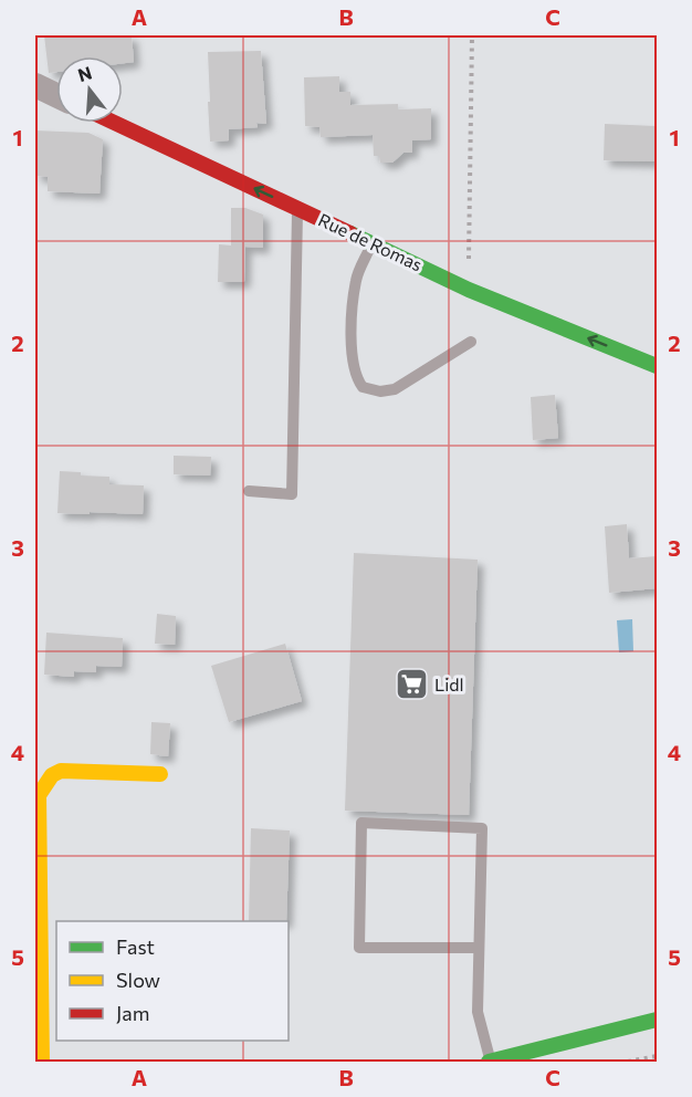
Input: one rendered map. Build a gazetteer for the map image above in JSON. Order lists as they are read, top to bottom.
{
  "streets": {
    "street": ["Rue de Romas"]
  },
  "one_way": ["Rue de Romas"],
  "places": {
    "supermarket": ["Lidl"]
  },
  "legend": ["Fast", "Slow", "Jam"],
  "north": "top",
  "grid": {
    "columns": ["A", "B", "C"],
    "rows": [
      "1",
      "2",
      "3",
      "4",
      "5"
    ]
  }
}
